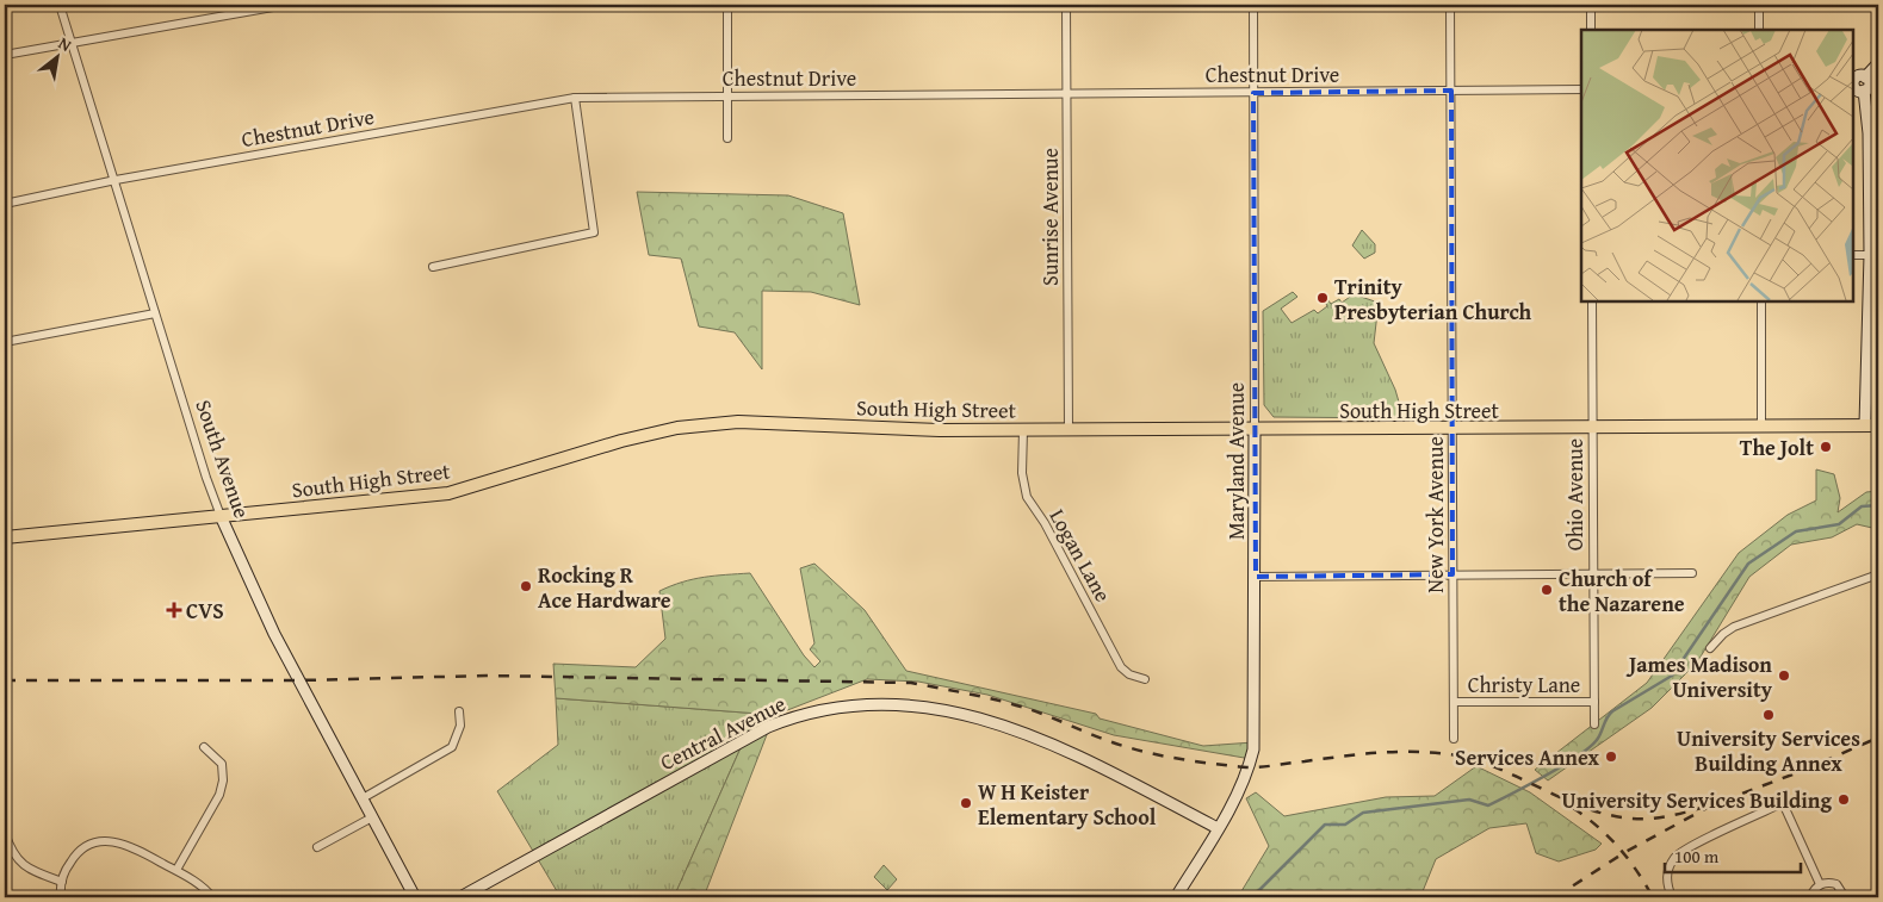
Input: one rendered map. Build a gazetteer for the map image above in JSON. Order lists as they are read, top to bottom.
{
  "streets": {
    "main road": ["South High Street"],
    "street": [
      "Chestnut Drive",
      "Sunrise Avenue",
      "South Avenue",
      "Maryland Avenue",
      "Ohio Avenue",
      "New York Avenue",
      "Logan Lane",
      "Christy Lane",
      "Central Avenue"
    ]
  },
  "crossings": [
    ["Chestnut Drive", "Sunrise Avenue"],
    ["Chestnut Drive", "South Avenue"],
    ["Chestnut Drive", "Maryland Avenue"],
    ["Chestnut Drive", "New York Avenue"],
    ["Sunrise Avenue", "South High Street"],
    ["South High Street", "South Avenue"],
    ["South High Street", "Maryland Avenue"],
    ["South High Street", "Ohio Avenue"],
    ["South High Street", "New York Avenue"],
    ["South High Street", "Logan Lane"],
    ["Maryland Avenue", "Central Avenue"],
    ["Ohio Avenue", "Christy Lane"],
    ["New York Avenue", "Christy Lane"]
  ],
  "places": {
    "other": [
      "Trinity Presbyterian Church",
      "The Jolt",
      "Rocking R Ace Hardware",
      "Church of the Nazarene",
      "James Madison University",
      "University Services Building Annex",
      "Services Annex",
      "University Services Building",
      "W H Keister Elementary School"
    ],
    "health": ["CVS"]
  },
  "scale_bar": "100 m",
  "north": "top right"
}
